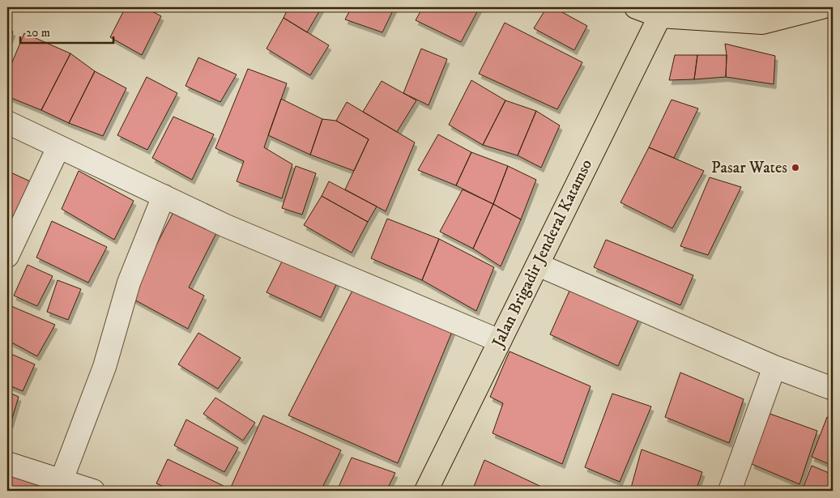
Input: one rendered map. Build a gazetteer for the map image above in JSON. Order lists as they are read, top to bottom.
{
  "streets": {
    "main road": ["Jalan Brigadir Jenderal Katamso"]
  },
  "places": ["Pasar Wates"],
  "scale_bar": "20 m"
}
